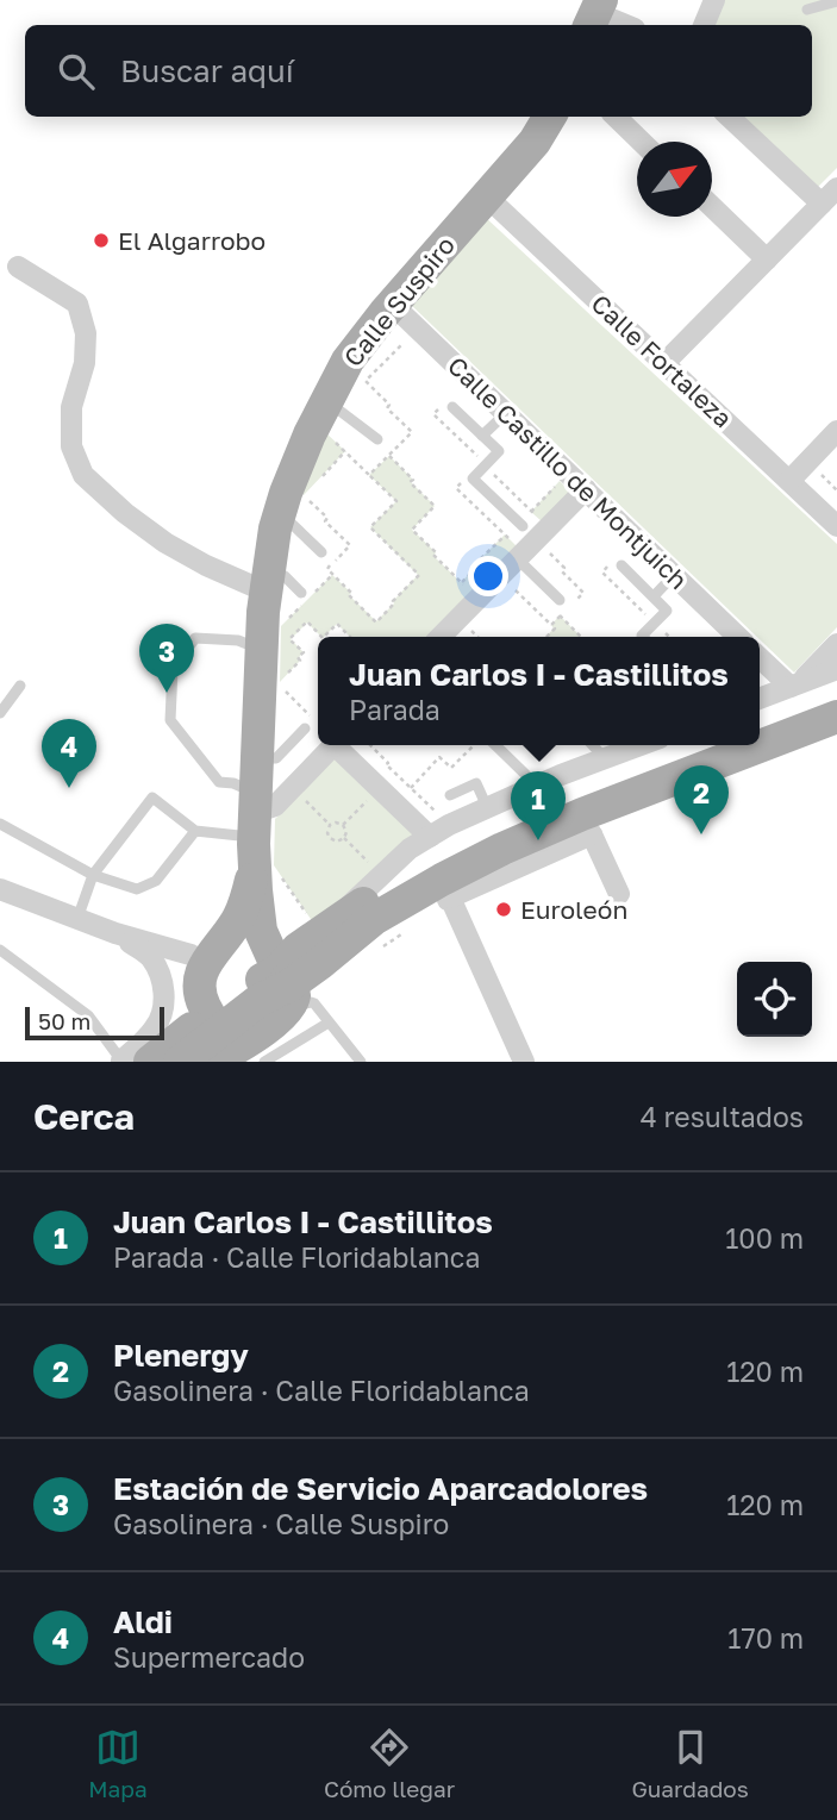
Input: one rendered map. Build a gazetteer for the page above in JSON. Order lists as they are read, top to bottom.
{
  "streets": {
    "main road": ["Calle Suspiro"],
    "street": ["Calle Fortaleza", "Calle Castillo de Montjuich"]
  },
  "crossings": [
    ["Calle Suspiro", "Calle Fortaleza"],
    ["Calle Suspiro", "Calle Castillo de Montjuich"]
  ],
  "places": ["El Algarrobo", "Euroleón"],
  "scale_bar": "50 m",
  "north": "top right",
  "page": {
    "search": "Buscar aquí",
    "pins": [
      "3",
      "4",
      "2",
      "1"
    ],
    "popup": ["Juan Carlos I - Castillitos", "Parada"],
    "scale": "50 m",
    "heading": ["Cerca", "4 resultados"],
    "list": [
      {
        "mark": "1",
        "name": "Juan Carlos I - Castillitos",
        "note": "Parada · Calle Floridablanca",
        "value": "100 m"
      },
      {
        "mark": "2",
        "name": "Plenergy",
        "note": "Gasolinera · Calle Floridablanca",
        "value": "120 m"
      },
      {
        "mark": "3",
        "name": "Estación de Servicio Aparcadolores",
        "note": "Gasolinera · Calle Suspiro",
        "value": "120 m"
      },
      {
        "mark": "4",
        "name": "Aldi",
        "note": "Supermercado",
        "value": "170 m"
      }
    ],
    "nav": ["Mapa", "Cómo llegar", "Guardados"]
  }
}
